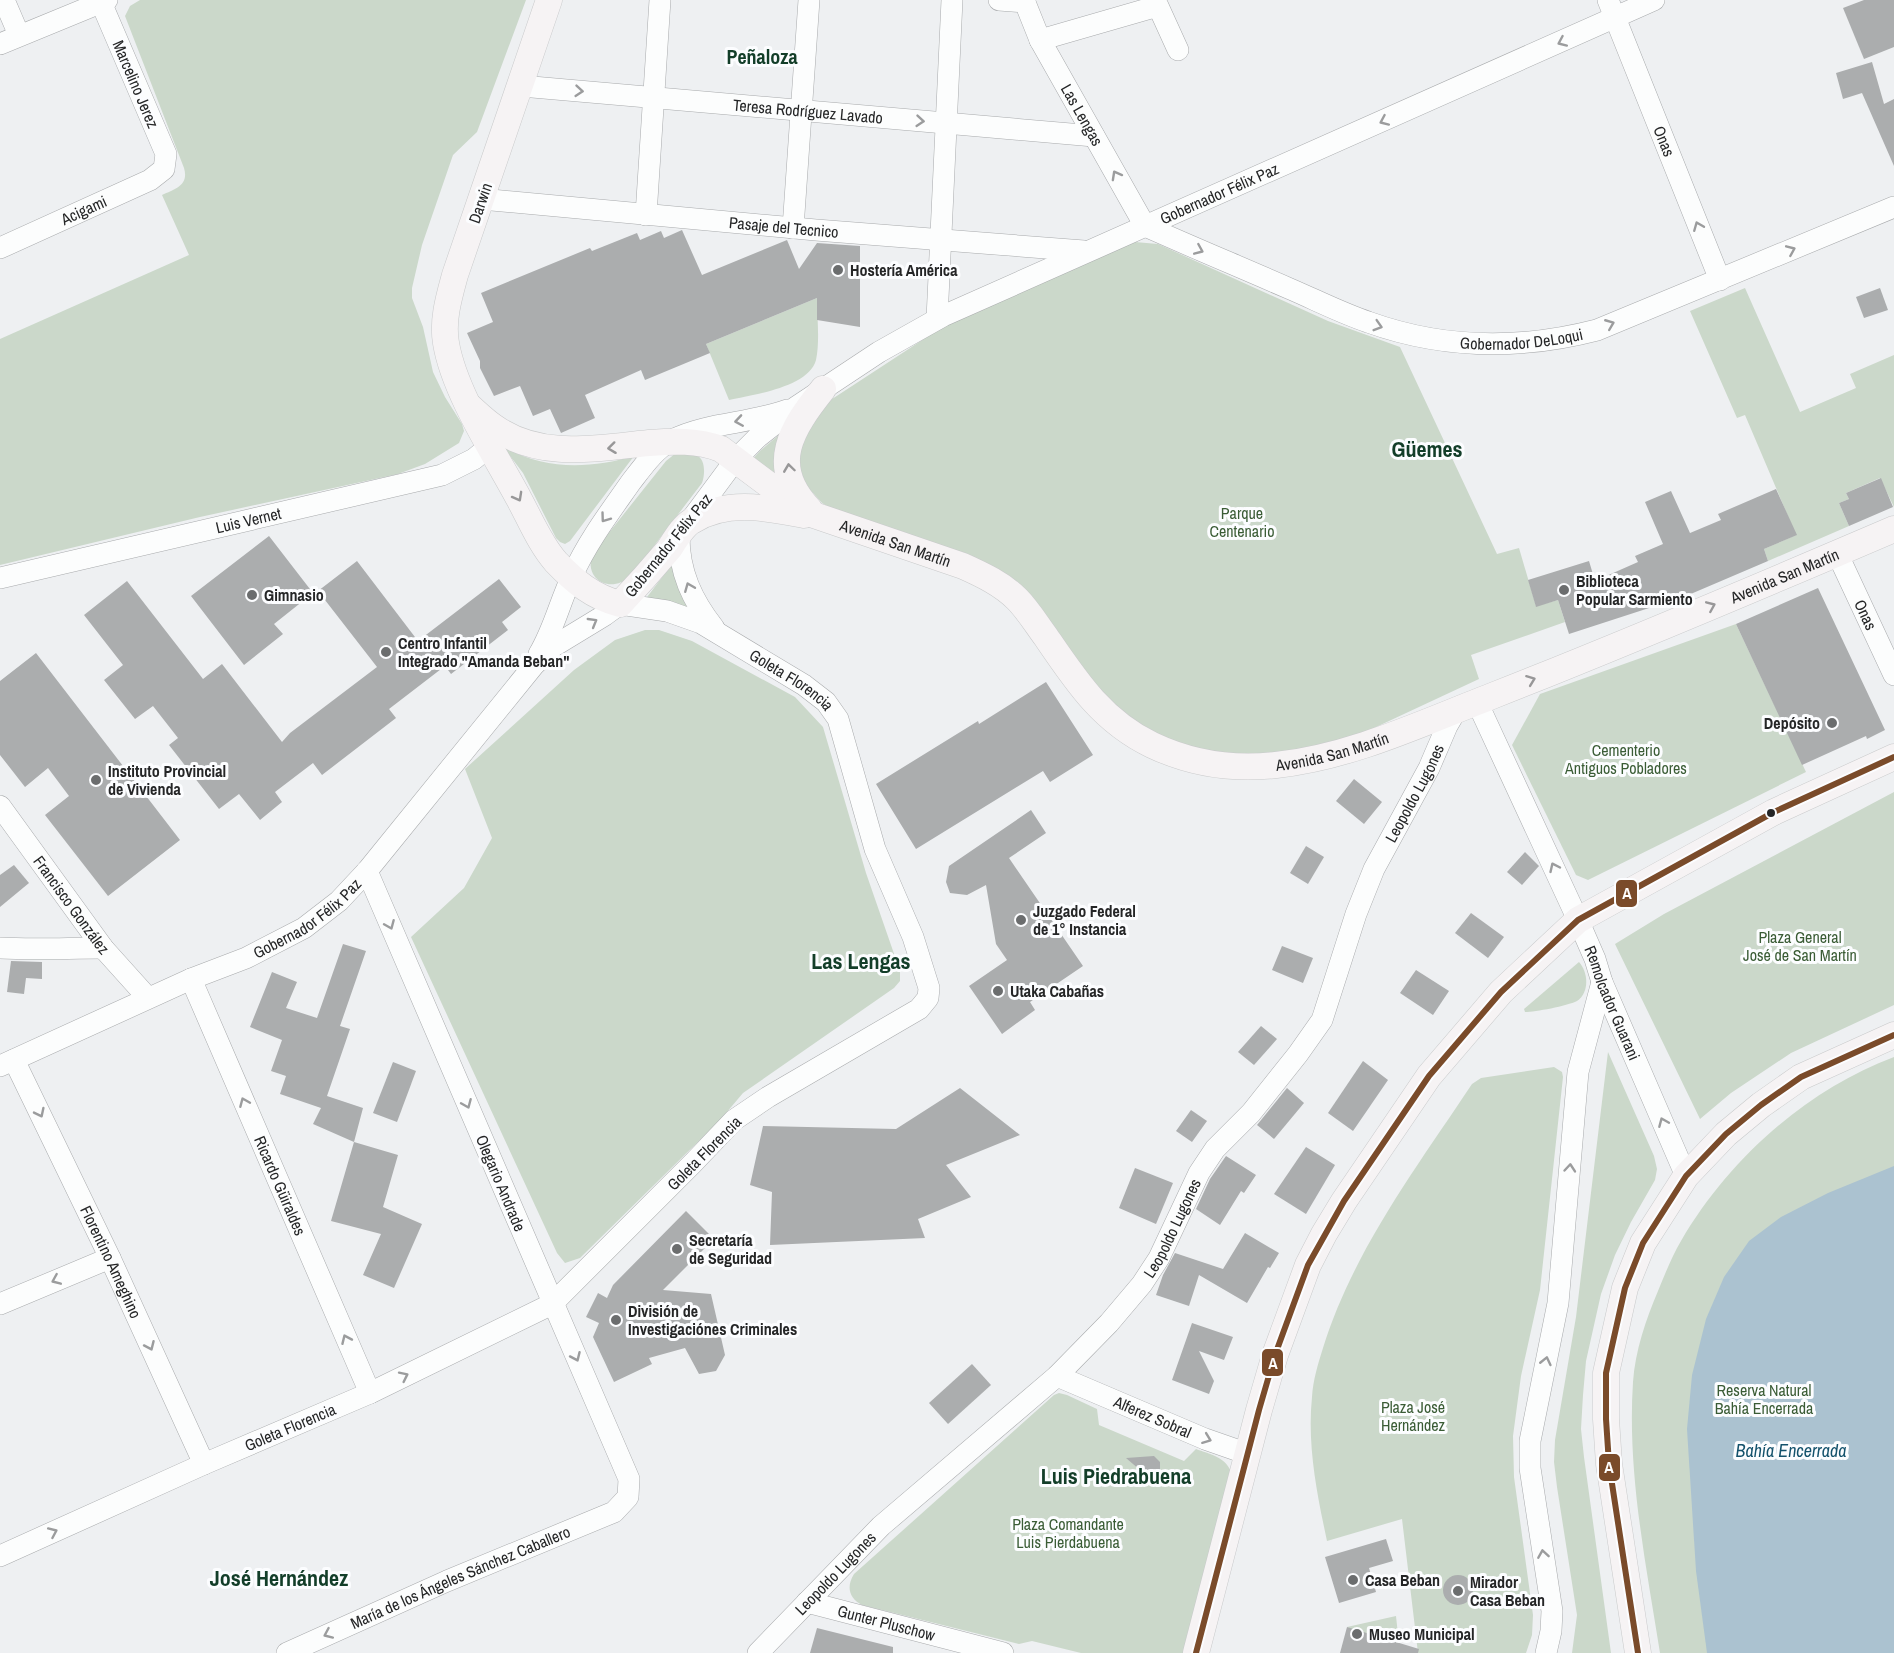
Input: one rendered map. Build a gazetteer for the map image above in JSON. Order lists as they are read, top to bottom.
{
  "streets": {
    "main road": ["Gobernador Félix Paz", "Darwin", "Avenida San Martín"],
    "street": [
      "Marcelino Jerez",
      "Teresa Rodríguez Lavado",
      "Las Lengas",
      "Onas",
      "Acigami",
      "Pasaje del Tecnico",
      "Gobernador DeLoqui",
      "Luis Vernet",
      "Goleta Florencia",
      "Leopoldo Lugones",
      "Francisco González",
      "Remolcador Guarani",
      "Olegario Andrade",
      "Ricardo Güiraldes",
      "Florentino Ameghino",
      "Alferez Sobral",
      "María de los Ángeles Sánchez Caballero",
      "Gunter Pluschow"
    ]
  },
  "crossings": [
    ["Marcelino Jerez", "Acigami"],
    ["Teresa Rodríguez Lavado", "Las Lengas"],
    ["Teresa Rodríguez Lavado", "Darwin"],
    ["Las Lengas", "Gobernador Félix Paz"],
    ["Las Lengas", "Gobernador DeLoqui"],
    ["Onas", "Gobernador Félix Paz"],
    ["Onas", "Gobernador DeLoqui"],
    ["Onas", "Avenida San Martín"],
    ["Gobernador Félix Paz", "Darwin"],
    ["Gobernador Félix Paz", "Pasaje del Tecnico"],
    ["Gobernador Félix Paz", "Gobernador DeLoqui"],
    ["Gobernador Félix Paz", "Avenida San Martín"],
    ["Gobernador Félix Paz", "Goleta Florencia"],
    ["Gobernador Félix Paz", "Francisco González"],
    ["Gobernador Félix Paz", "Olegario Andrade"],
    ["Gobernador Félix Paz", "Ricardo Güiraldes"],
    ["Gobernador Félix Paz", "Florentino Ameghino"],
    ["Darwin", "Pasaje del Tecnico"],
    ["Darwin", "Luis Vernet"],
    ["Darwin", "Goleta Florencia"],
    ["Avenida San Martín", "Leopoldo Lugones"],
    ["Avenida San Martín", "Remolcador Guarani"],
    ["Goleta Florencia", "Olegario Andrade"],
    ["Goleta Florencia", "Ricardo Güiraldes"],
    ["Goleta Florencia", "Florentino Ameghino"],
    ["Leopoldo Lugones", "Remolcador Guarani"],
    ["Leopoldo Lugones", "Alferez Sobral"],
    ["Leopoldo Lugones", "Gunter Pluschow"],
    ["Olegario Andrade", "María de los Ángeles Sánchez Caballero"]
  ],
  "one_way": [
    "Teresa Rodríguez Lavado",
    "Las Lengas",
    "Onas",
    "Gobernador DeLoqui",
    "Remolcador Guarani",
    "Olegario Andrade",
    "Ricardo Güiraldes",
    "Florentino Ameghino",
    "Alferez Sobral",
    "María de los Ángeles Sánchez Caballero"
  ],
  "districts": [
    "Peñaloza",
    "Güemes",
    "Las Lengas",
    "Luis Piedrabuena",
    "José Hernández"
  ],
  "water": ["Bahía Encerrada"],
  "parks": [
    "Parque Centenario",
    "Cementerio Antiguos Pobladores",
    "Plaza General José de San Martín",
    "Reserva Natural Bahía Encerrada",
    "Plaza José Hernández",
    "Plaza Comandante Luis Pierdabuena"
  ],
  "places": [
    "Hostería América",
    "Biblioteca Popular Sarmiento",
    "Gimnasio",
    "Centro Infantil Integrado \"Amanda Beban\"",
    "Depósito",
    "Instituto Provincial de Vivienda",
    "Juzgado Federal de 1° Instancia",
    "Utaka Cabañas",
    "Secretaría de Seguridad",
    "División de Investigaciónes Criminales",
    "Casa Beban",
    "Mirador Casa Beban",
    "Museo Municipal"
  ],
  "lines": ["transit line A"]
}
